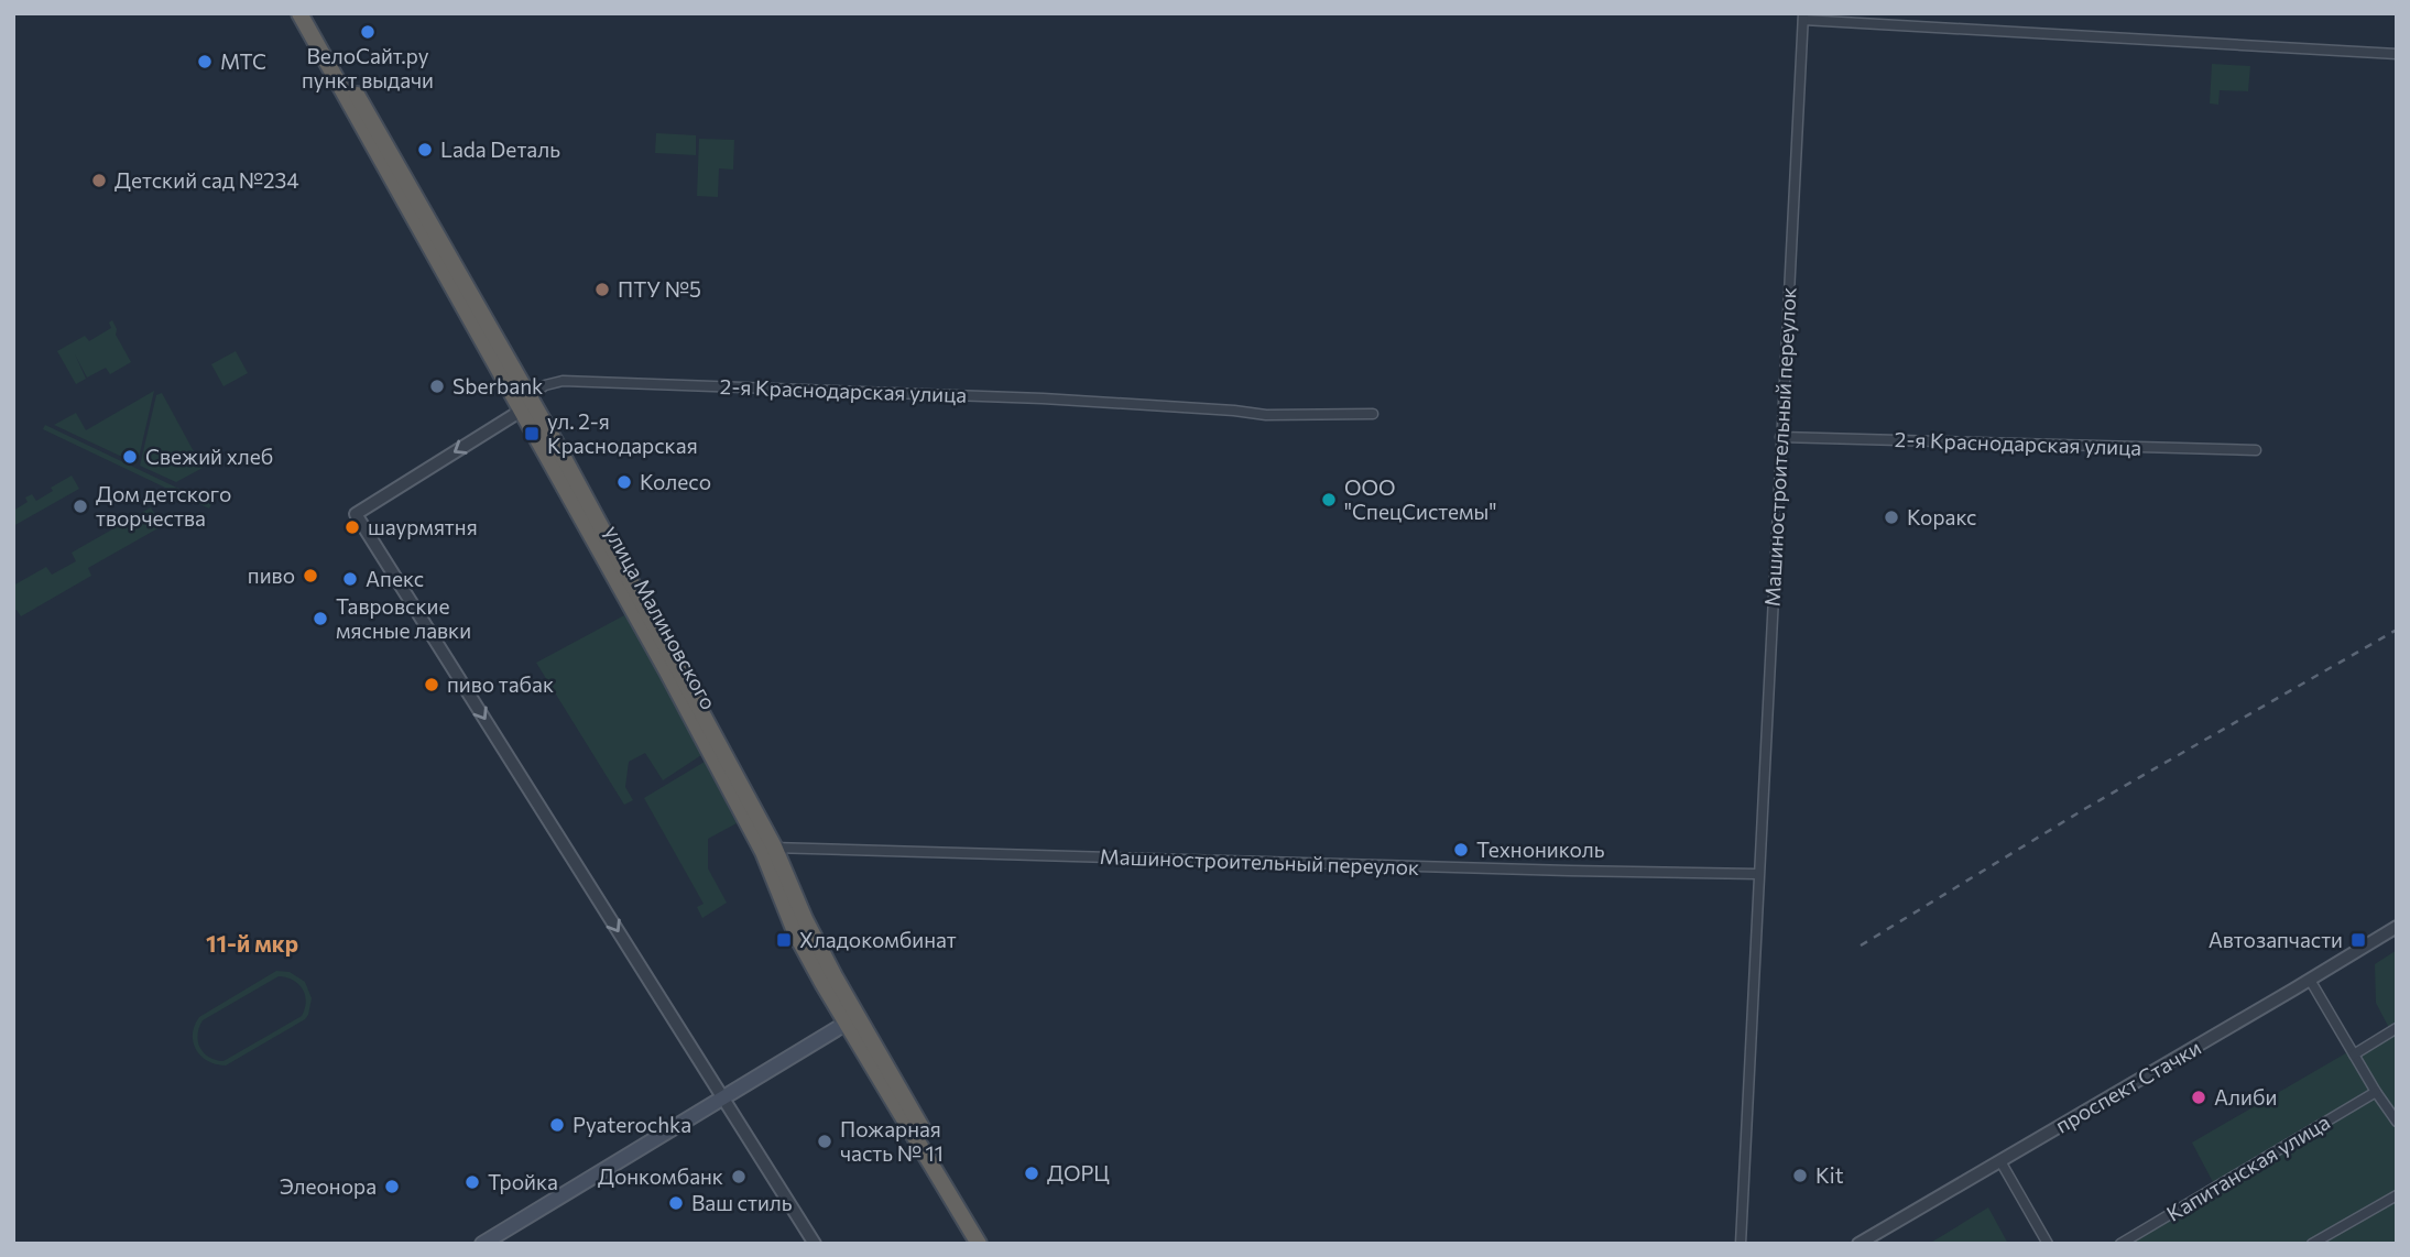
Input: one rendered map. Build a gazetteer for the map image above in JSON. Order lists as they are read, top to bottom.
{
  "streets": {
    "highway": ["улица Малиновского"],
    "street": [
      "2-я Краснодарская улица",
      "Машиностроительный переулок",
      "проспект Стачки",
      "Капитанская улица"
    ]
  },
  "crossings": [
    ["2-я Краснодарская улица", "Машиностроительный переулок"],
    ["2-я Краснодарская улица", "улица Малиновского"],
    ["Машиностроительный переулок", "улица Малиновского"]
  ],
  "districts": ["11-й мкр"],
  "places": {
    "other": [
      "ВелоСайт.ру пункт выдачи",
      "МТС",
      "Lada Dеталь",
      "Детский сад №234",
      "ПТУ №5",
      "Sberbank",
      "Свежий хлеб",
      "Колесо",
      "ООО \"СпецСистемы\"",
      "Дом детского творчества",
      "Коракс",
      "шаурмятня",
      "пиво",
      "Апекс",
      "Тавровские мясные лавки",
      "пиво табак",
      "Технониколь",
      "Алиби",
      "Pyaterochka",
      "Пожарная часть № 11",
      "ДОРЦ",
      "Kit",
      "Донкомбанк",
      "Тройка",
      "Элеонора",
      "Ваш стиль"
    ],
    "transit": ["ул. 2-я Краснодарская", "Хладокомбинат", "Автозапчасти"]
  }
}
